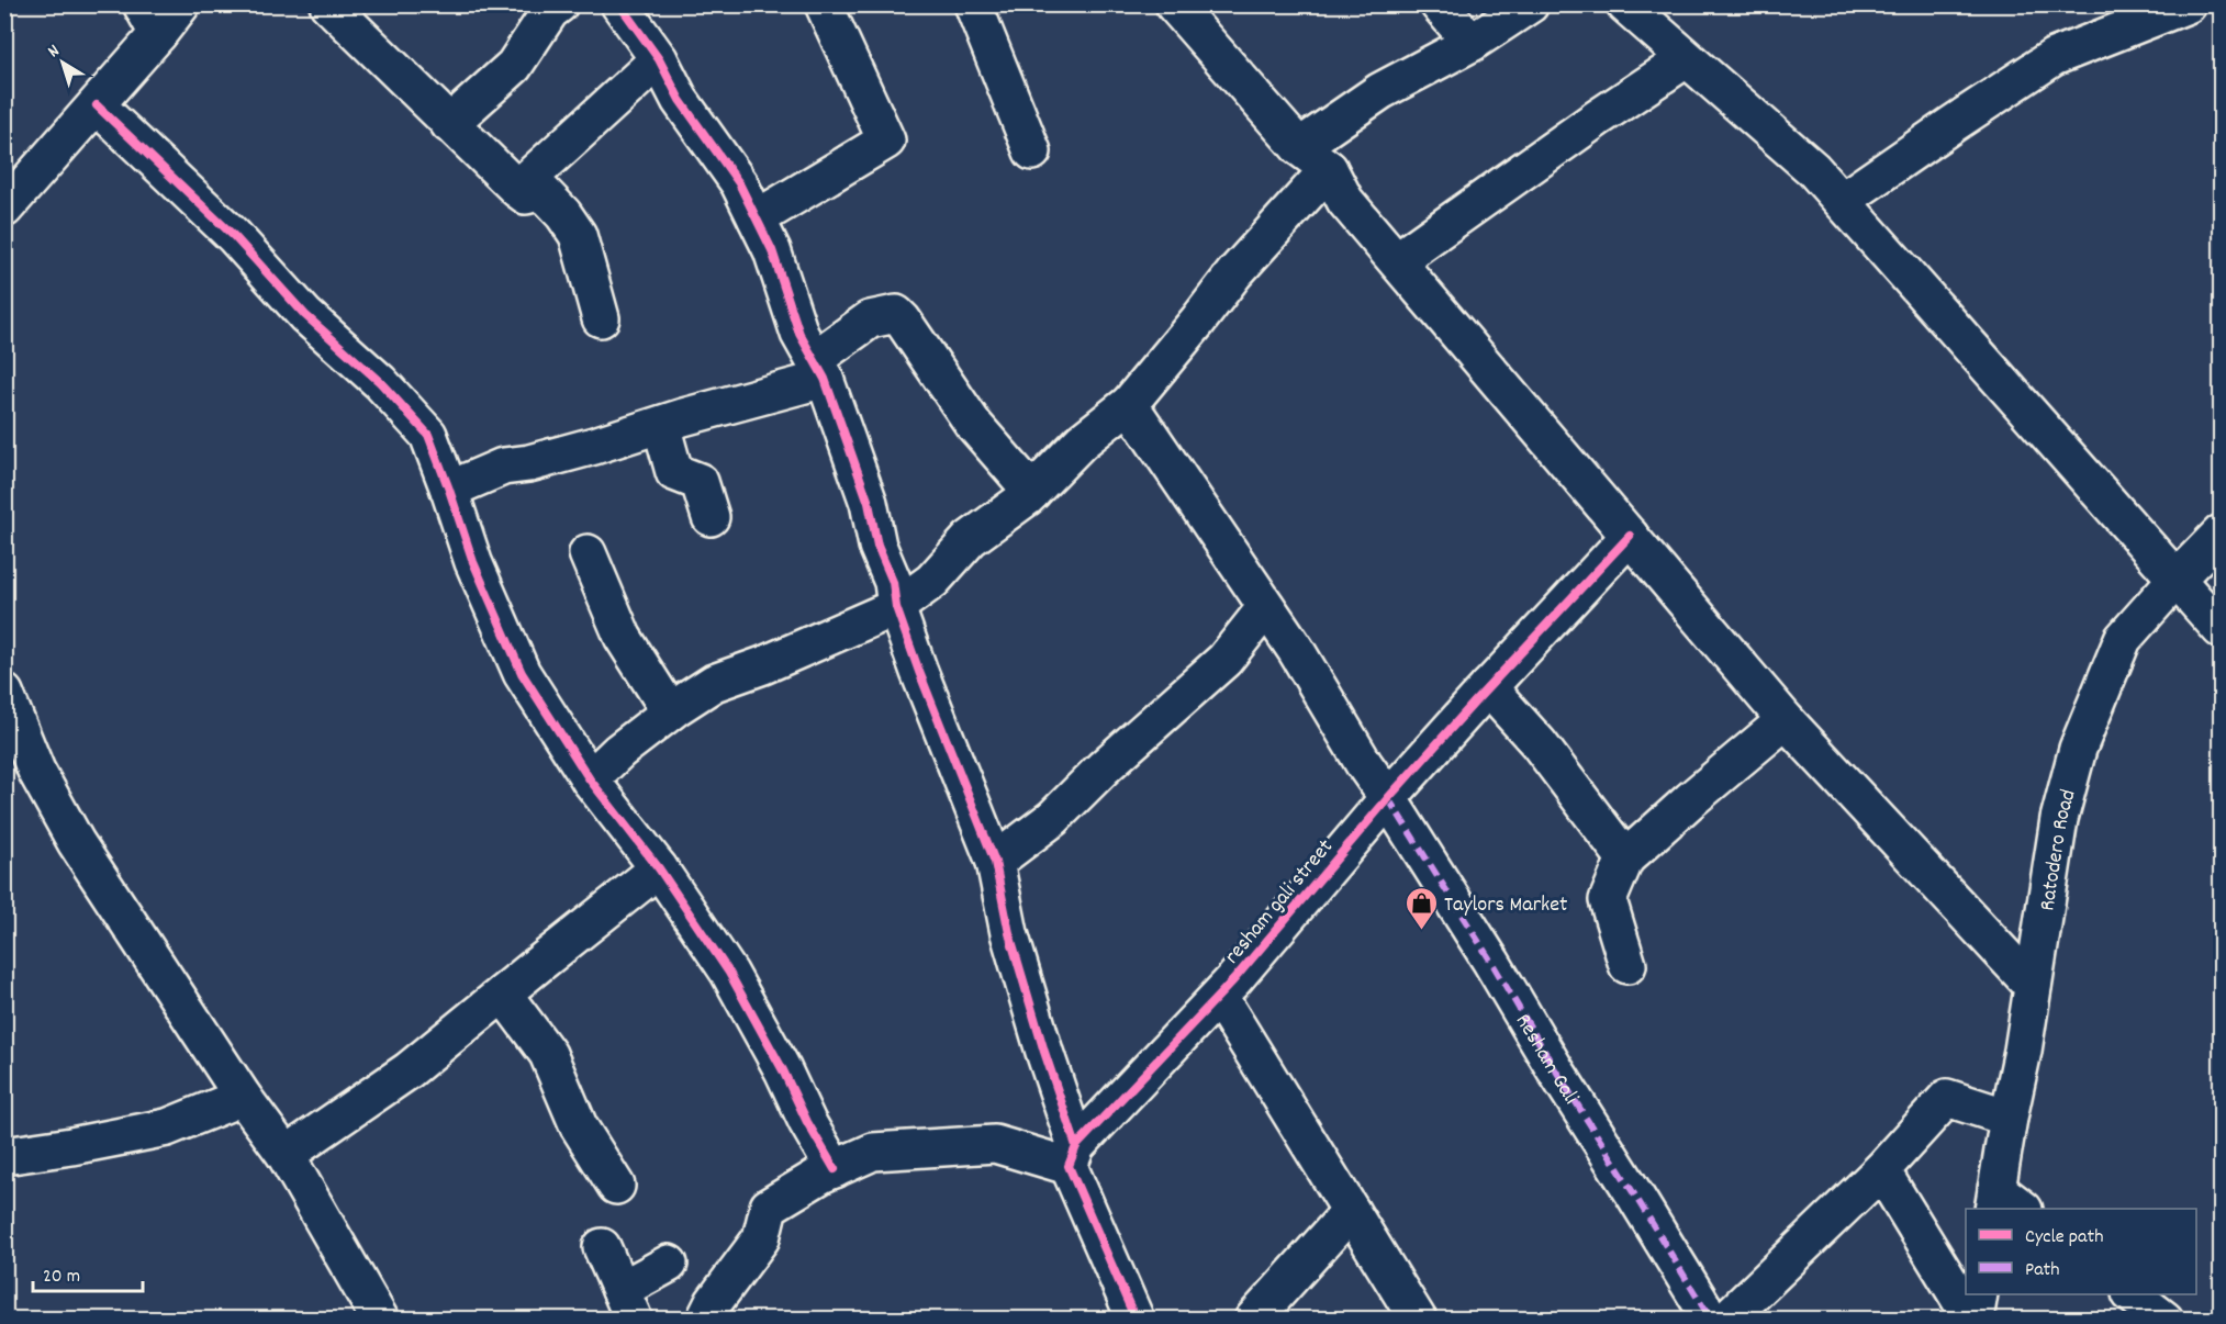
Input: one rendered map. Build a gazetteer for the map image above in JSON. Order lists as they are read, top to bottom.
{
  "streets": {
    "street": ["Ratodero Road", "resham gali street", "Resham Gali"]
  },
  "crossings": [
    ["resham gali street", "Resham Gali"]
  ],
  "places": {
    "shop": ["Taylors Market"]
  },
  "legend": ["Cycle path", "Path"],
  "scale_bar": "20 m",
  "north": "top left"
}
